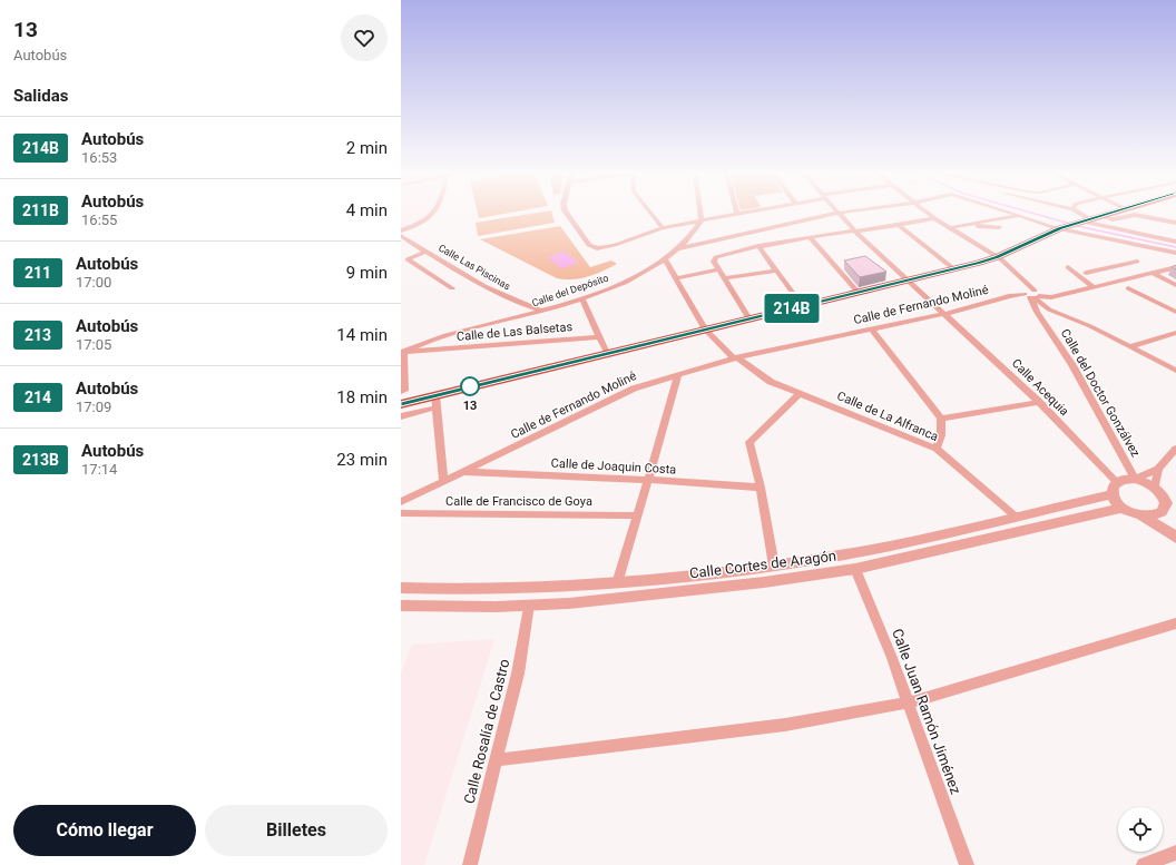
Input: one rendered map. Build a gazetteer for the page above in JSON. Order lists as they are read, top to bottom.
{
  "streets": {
    "street": [
      "Calle Las Piscinas",
      "Calle del Depósito",
      "Calle de Fernando Moliné",
      "Calle de Las Balsetas",
      "Calle Acequia",
      "Calle del Doctor Gonzálvez",
      "Calle de La Alfranca",
      "Calle de Joaquin Costa",
      "Calle de Francisco de Goya",
      "Calle Cortes de Aragón",
      "Calle Juan Ramón Jiménez",
      "Calle Rosalía de Castro"
    ]
  },
  "crossings": [
    ["Calle Las Piscinas", "Calle del Depósito"],
    ["Calle del Depósito", "Calle de Las Balsetas"],
    ["Calle de Fernando Moliné", "Calle Acequia"],
    ["Calle de Fernando Moliné", "Calle del Doctor Gonzálvez"],
    ["Calle de Fernando Moliné", "Calle de La Alfranca"],
    ["Calle de Fernando Moliné", "Calle de Joaquin Costa"],
    ["Calle Acequia", "Calle del Doctor Gonzálvez"],
    ["Calle Acequia", "Calle Cortes de Aragón"],
    ["Calle del Doctor Gonzálvez", "Calle Cortes de Aragón"],
    ["Calle de La Alfranca", "Calle Cortes de Aragón"],
    ["Calle Cortes de Aragón", "Calle Juan Ramón Jiménez"],
    ["Calle Cortes de Aragón", "Calle Rosalía de Castro"]
  ],
  "places": ["13"],
  "lines": ["bus line 214B"],
  "page": {
    "heading": [
      ["13", "Autobús"],
      "Salidas"
    ],
    "on_map": "214B",
    "list": [
      {
        "mark": "214B",
        "name": "Autobús",
        "note": "16:53",
        "value": "2 min"
      },
      {
        "mark": "211B",
        "name": "Autobús",
        "note": "16:55",
        "value": "4 min"
      },
      {
        "mark": "211",
        "name": "Autobús",
        "note": "17:00",
        "value": "9 min"
      },
      {
        "mark": "213",
        "name": "Autobús",
        "note": "17:05",
        "value": "14 min"
      },
      {
        "mark": "214",
        "name": "Autobús",
        "note": "17:09",
        "value": "18 min"
      },
      {
        "mark": "213B",
        "name": "Autobús",
        "note": "17:14",
        "value": "23 min"
      }
    ],
    "buttons": ["Cómo llegar", "Billetes"]
  }
}
